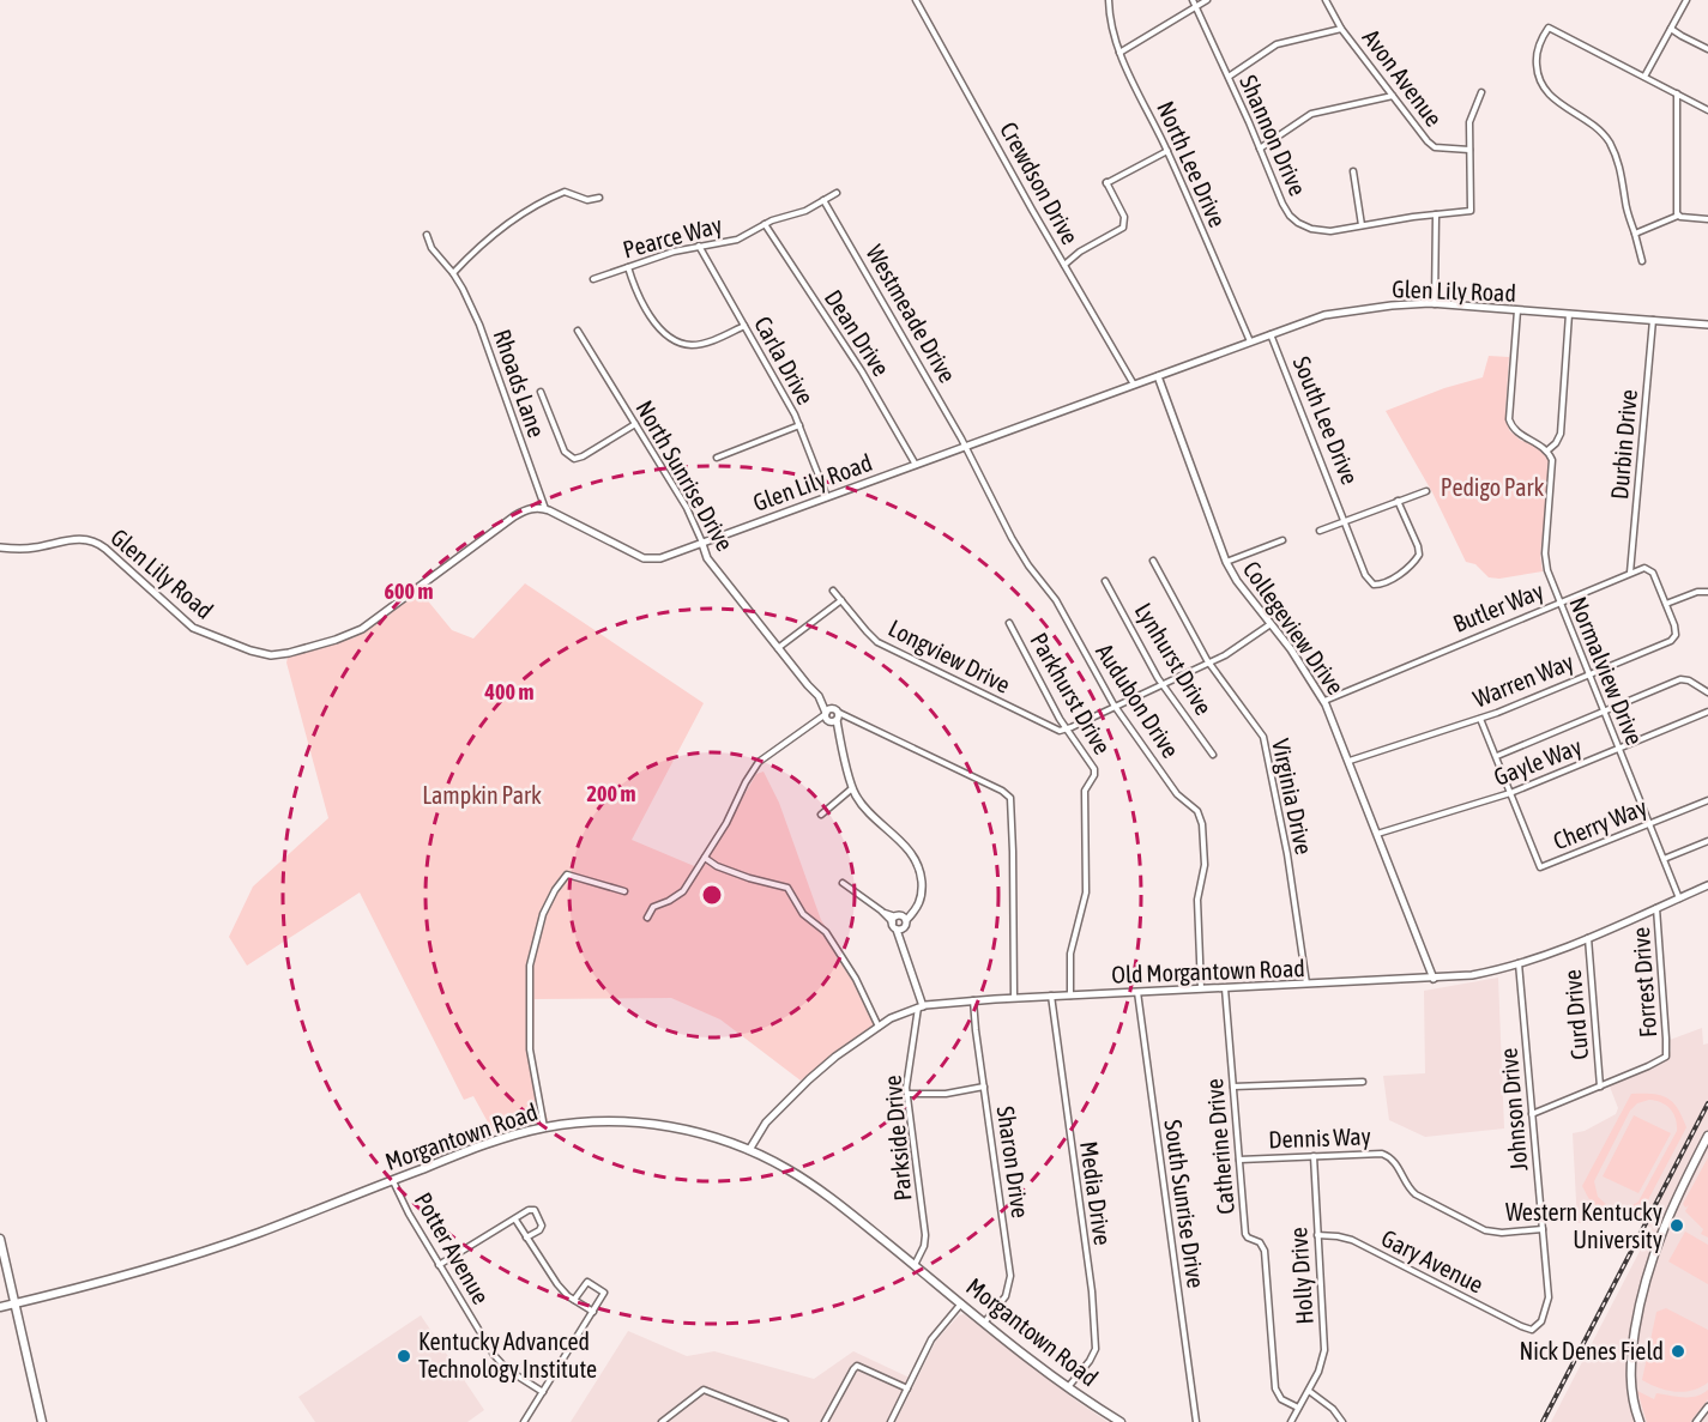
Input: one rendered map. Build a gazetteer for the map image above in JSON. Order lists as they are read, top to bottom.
{
  "streets": {
    "main road": ["Morgantown Road"],
    "street": [
      "Avon Avenue",
      "Shannon Drive",
      "North Lee Drive",
      "Crewdson Drive",
      "Pearce Way",
      "Glen Lily Road",
      "Westmeade Drive",
      "Dean Drive",
      "Carla Drive",
      "Rhoads Lane",
      "South Lee Drive",
      "Durbin Drive",
      "North Sunrise Drive",
      "Butler Way",
      "Collegeview Drive",
      "Longview Drive",
      "Lynhurst Drive",
      "Normalview Drive",
      "Warren Way",
      "Parkhurst Drive",
      "Audubon Drive",
      "Gayle Way",
      "Virginia Drive",
      "Cherry Way",
      "Old Morgantown Road",
      "Forrest Drive",
      "Curd Drive",
      "Johnson Drive",
      "Parkside Drive",
      "Dennis Way",
      "Catherine Drive",
      "Sharon Drive",
      "Media Drive",
      "South Sunrise Drive",
      "Potter Avenue",
      "Gary Avenue",
      "Holly Drive"
    ]
  },
  "crossings": [
    ["Avon Avenue", "Shannon Drive"],
    ["North Lee Drive", "Glen Lily Road"],
    ["Crewdson Drive", "Glen Lily Road"],
    ["Pearce Way", "Westmeade Drive"],
    ["Pearce Way", "Dean Drive"],
    ["Pearce Way", "Carla Drive"],
    ["Glen Lily Road", "Westmeade Drive"],
    ["Glen Lily Road", "Dean Drive"],
    ["Glen Lily Road", "Carla Drive"],
    ["Glen Lily Road", "Rhoads Lane"],
    ["Glen Lily Road", "South Lee Drive"],
    ["Glen Lily Road", "Durbin Drive"],
    ["Glen Lily Road", "North Sunrise Drive"],
    ["Glen Lily Road", "Collegeview Drive"],
    ["Glen Lily Road", "Normalview Drive"],
    ["Glen Lily Road", "Audubon Drive"],
    ["Westmeade Drive", "Audubon Drive"],
    ["Durbin Drive", "Butler Way"],
    ["Butler Way", "Collegeview Drive"],
    ["Butler Way", "Normalview Drive"],
    ["Collegeview Drive", "Warren Way"],
    ["Collegeview Drive", "Gayle Way"],
    ["Collegeview Drive", "Old Morgantown Road"],
    ["Longview Drive", "Parkhurst Drive"],
    ["Normalview Drive", "Warren Way"],
    ["Normalview Drive", "Gayle Way"],
    ["Normalview Drive", "Cherry Way"],
    ["Normalview Drive", "Old Morgantown Road"],
    ["Parkhurst Drive", "Old Morgantown Road"],
    ["Audubon Drive", "Old Morgantown Road"],
    ["Gayle Way", "Cherry Way"],
    ["Virginia Drive", "Old Morgantown Road"],
    ["Old Morgantown Road", "Forrest Drive"],
    ["Old Morgantown Road", "Curd Drive"],
    ["Old Morgantown Road", "Johnson Drive"],
    ["Old Morgantown Road", "Morgantown Road"],
    ["Old Morgantown Road", "Parkside Drive"],
    ["Old Morgantown Road", "Catherine Drive"],
    ["Old Morgantown Road", "Sharon Drive"],
    ["Old Morgantown Road", "Media Drive"],
    ["Old Morgantown Road", "South Sunrise Drive"],
    ["Forrest Drive", "Curd Drive"],
    ["Johnson Drive", "Dennis Way"],
    ["Johnson Drive", "Gary Avenue"],
    ["Morgantown Road", "Parkside Drive"],
    ["Morgantown Road", "Sharon Drive"],
    ["Morgantown Road", "Media Drive"],
    ["Morgantown Road", "Potter Avenue"],
    ["Dennis Way", "Catherine Drive"],
    ["Dennis Way", "Holly Drive"],
    ["Catherine Drive", "Holly Drive"],
    ["Gary Avenue", "Holly Drive"]
  ],
  "parks": ["Pedigo Park", "Lampkin Park"],
  "places": ["Western Kentucky University", "Nick Denes Field", "Kentucky Advanced Technology Institute"],
  "rings": ["600 m", "400 m", "200 m"]
}
